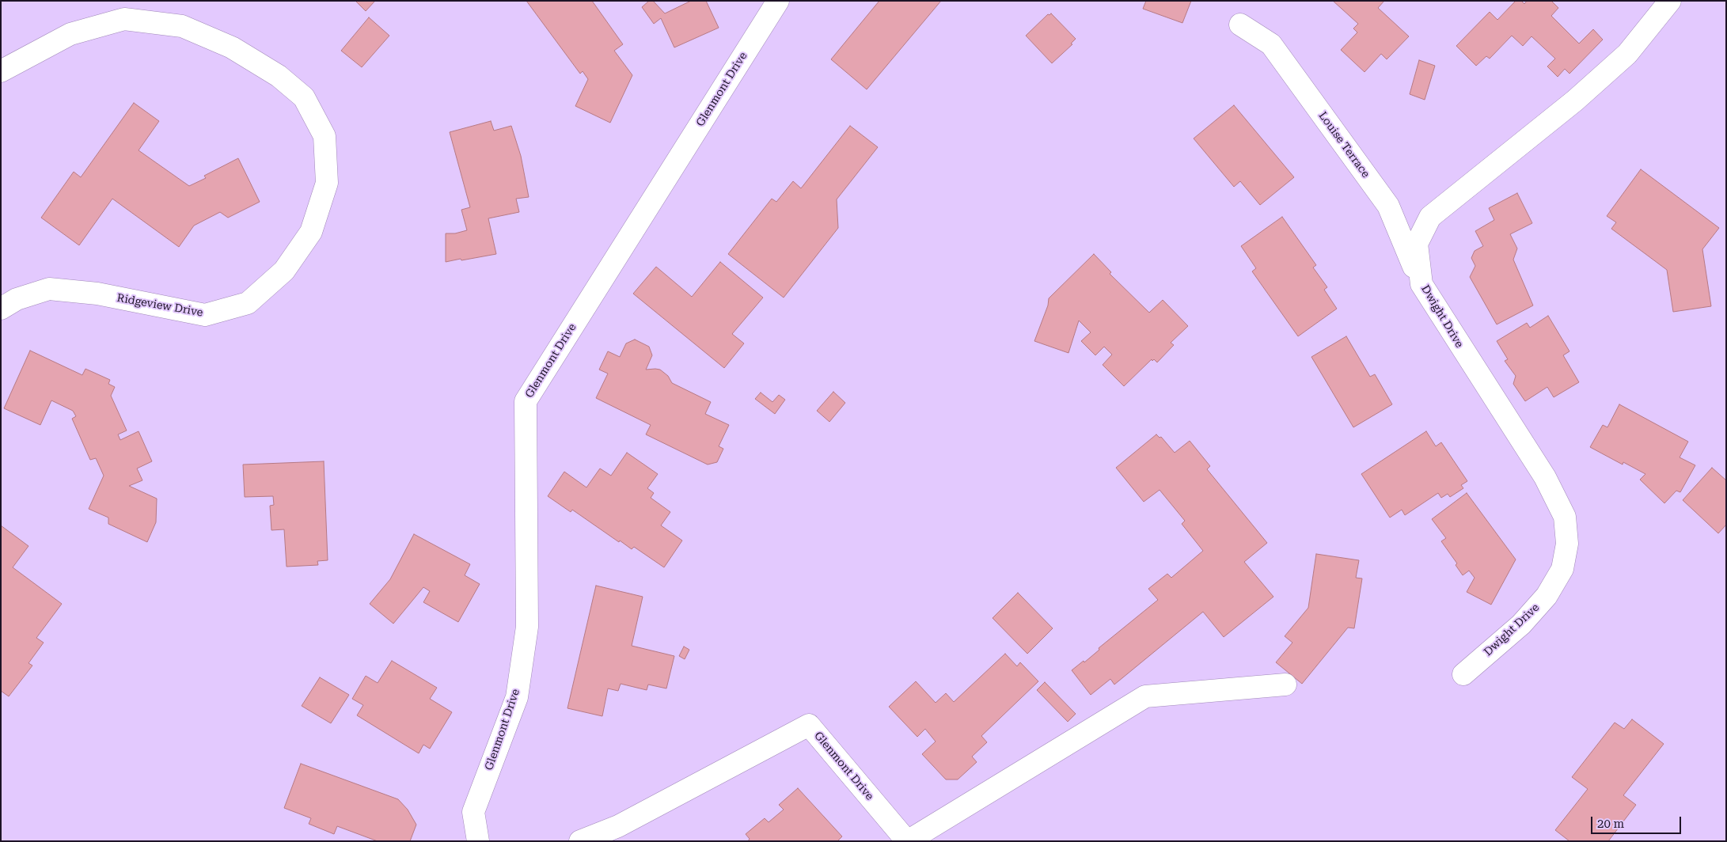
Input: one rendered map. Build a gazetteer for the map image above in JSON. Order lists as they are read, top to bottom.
{
  "streets": {
    "street": [
      "Glenmont Drive",
      "Louise Terrace",
      "Ridgeview Drive",
      "Dwight Drive"
    ]
  },
  "crossings": [
    ["Louise Terrace", "Dwight Drive"]
  ],
  "scale_bar": "20 m"
}
